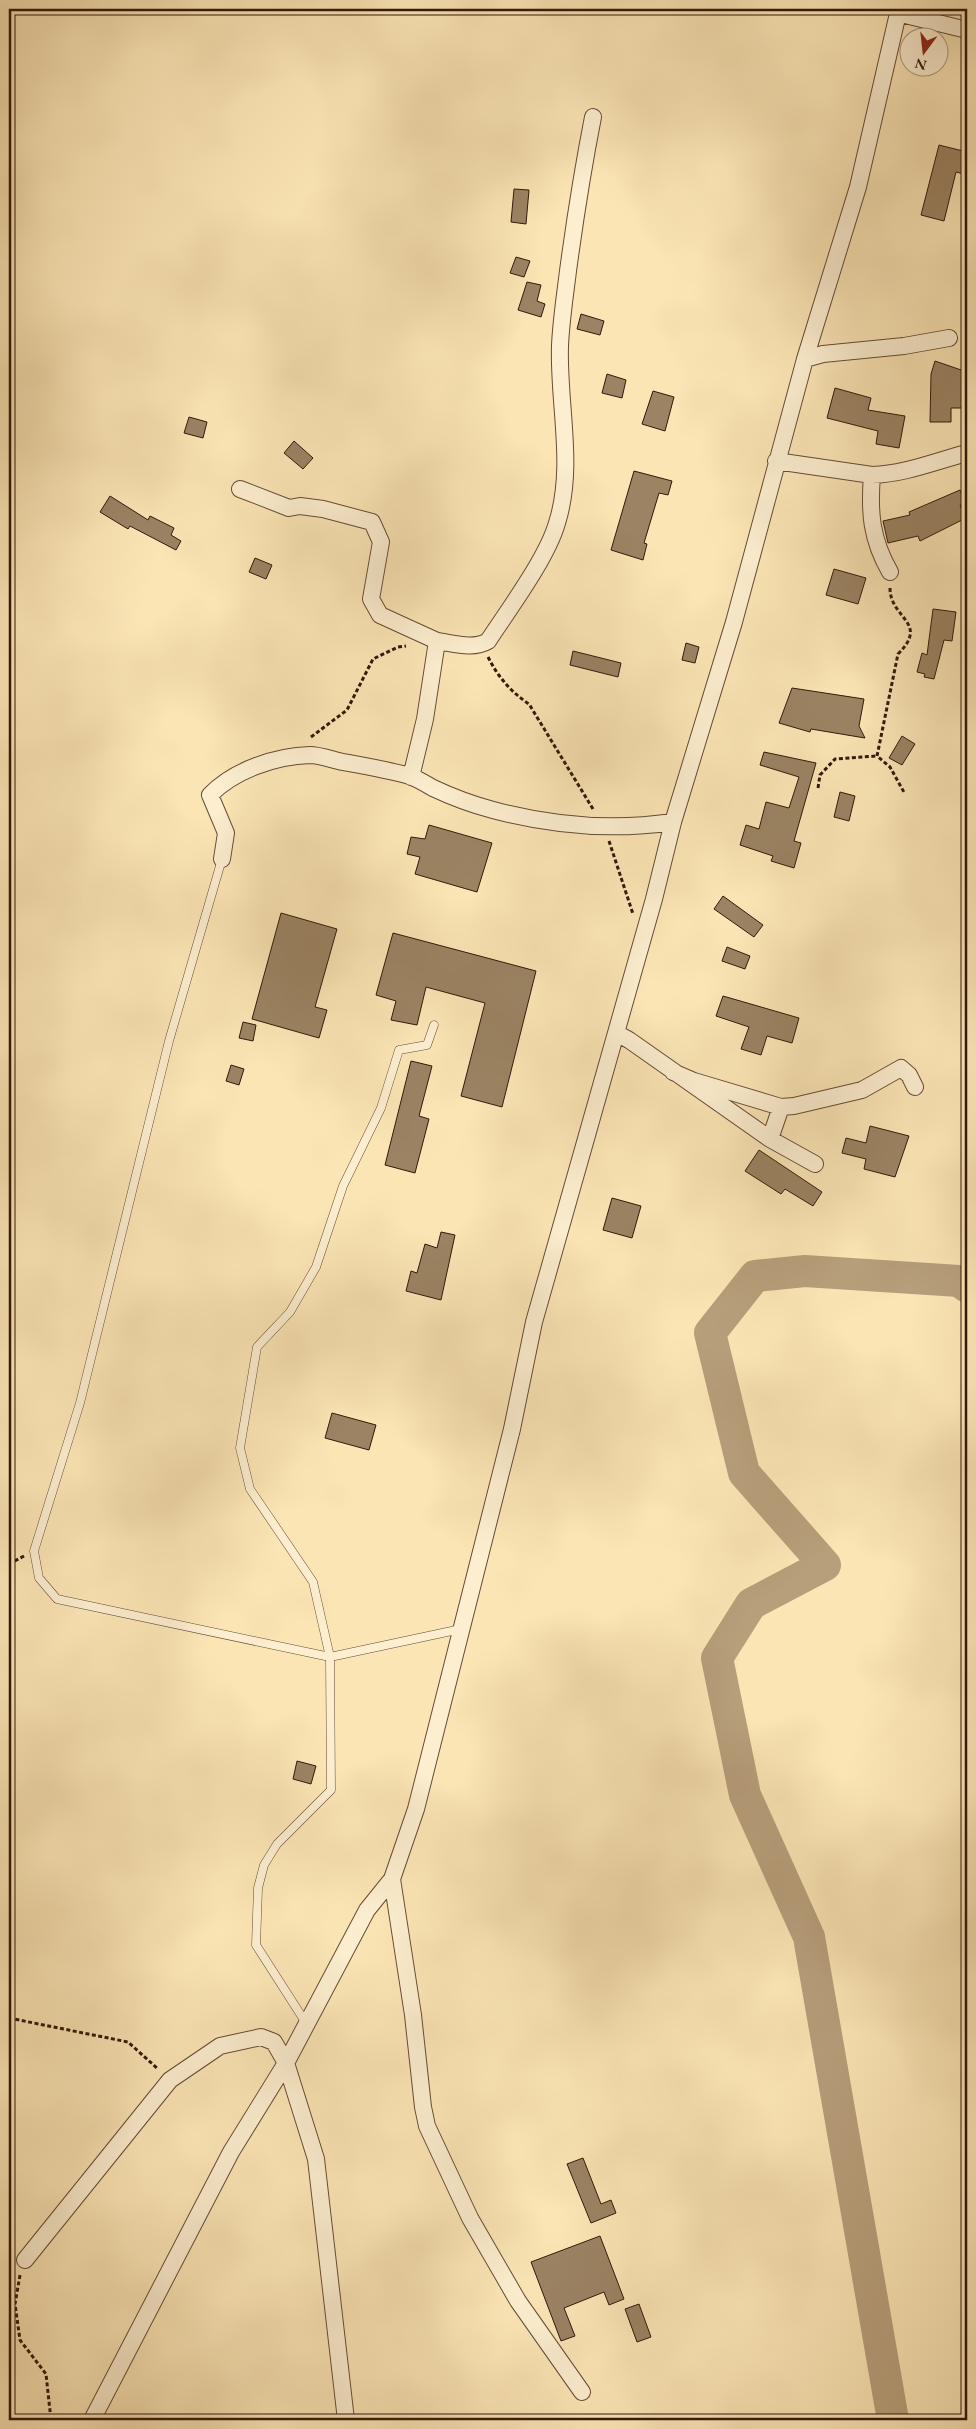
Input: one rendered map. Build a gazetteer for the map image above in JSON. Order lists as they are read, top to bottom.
{
  "north": "bottom"
}
